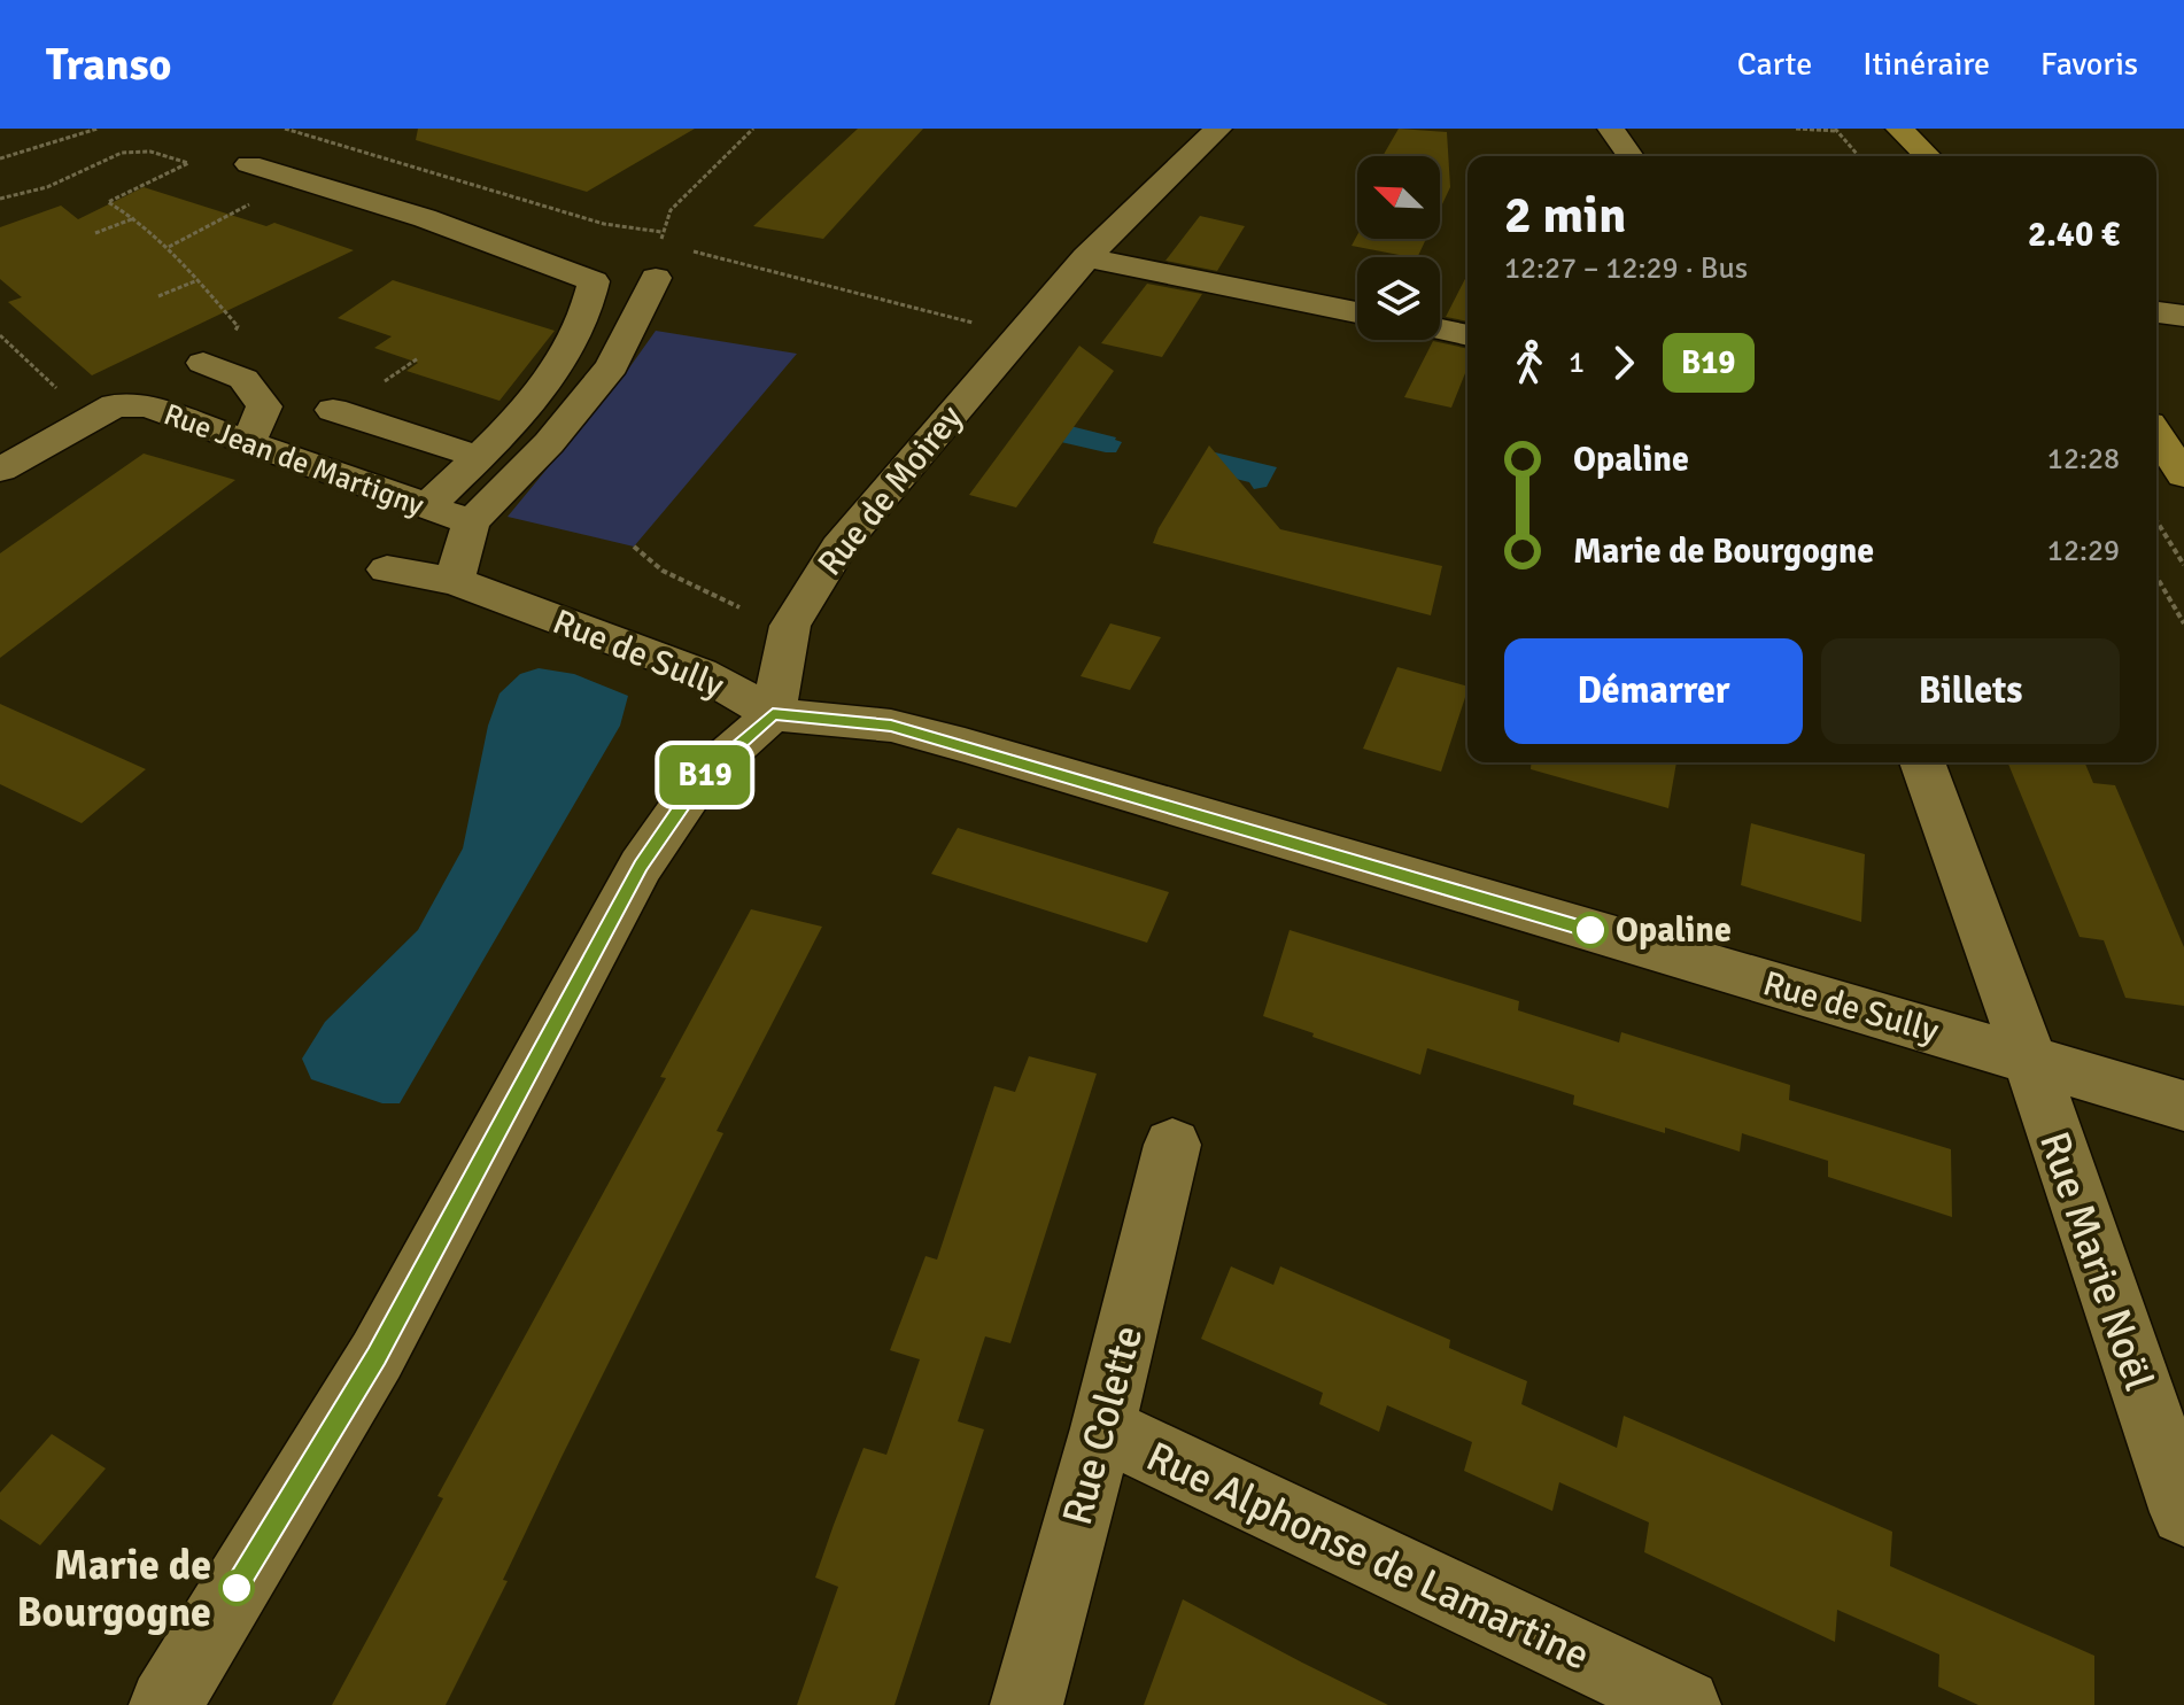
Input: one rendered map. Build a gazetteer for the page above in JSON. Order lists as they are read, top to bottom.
{
  "streets": {
    "street": [
      "Rue Jean de Martigny",
      "Rue de Moirey",
      "Rue de Sully",
      "Rue Marie Noël",
      "Rue Colette",
      "Rue Alphonse de Lamartine"
    ]
  },
  "crossings": [
    ["Rue de Moirey", "Rue de Sully"],
    ["Rue de Sully", "Rue Marie Noël"],
    ["Rue Colette", "Rue Alphonse de Lamartine"]
  ],
  "places": ["Opaline", "Marie de Bourgogne"],
  "lines": ["bus line B19"],
  "north": "top left",
  "page": {
    "header": "Transo",
    "nav": ["Carte", "Itinéraire", "Favoris"],
    "on_map": "B19",
    "heading": ["2 min", "12:27 – 12:29 · Bus", "2.40 €"],
    "legs": ["1", "B19"],
    "list": [
      {
        "name": "Opaline",
        "value": "12:28"
      },
      {
        "name": "Marie de Bourgogne",
        "value": "12:29"
      }
    ],
    "buttons": ["Démarrer", "Billets"]
  }
}
